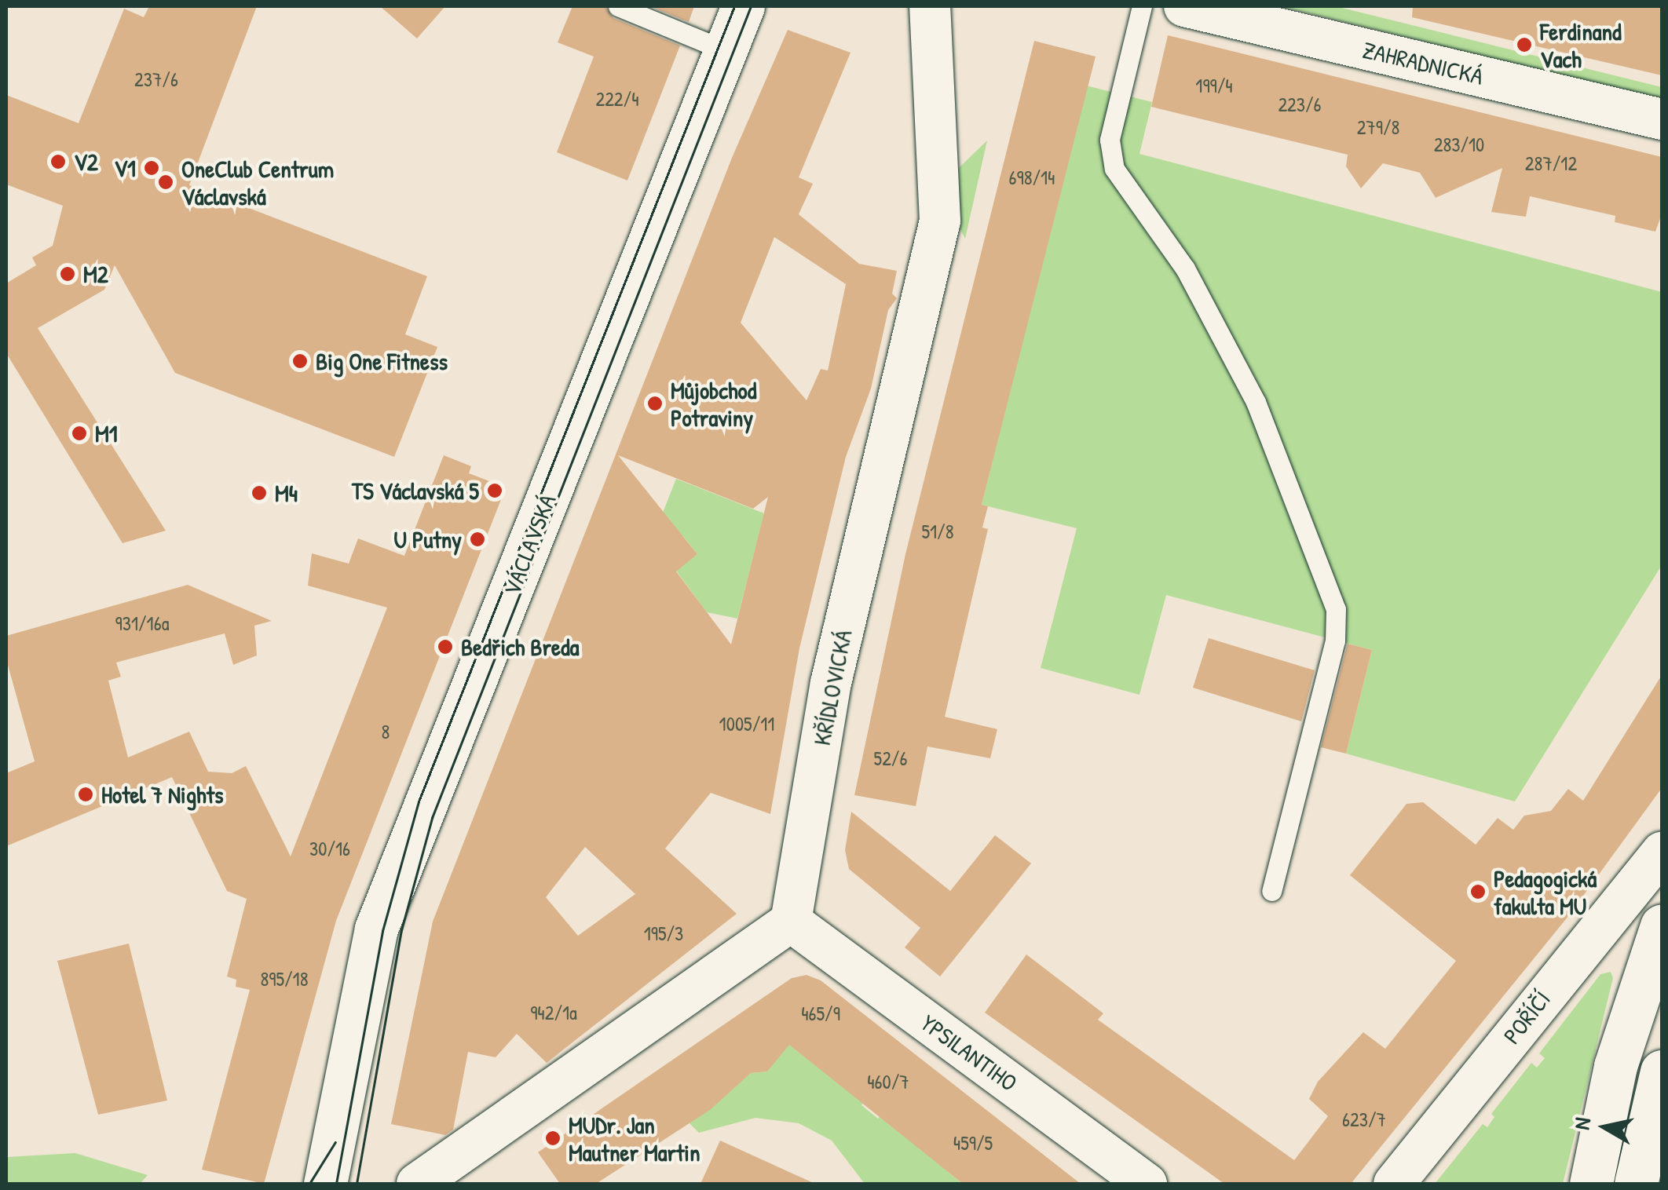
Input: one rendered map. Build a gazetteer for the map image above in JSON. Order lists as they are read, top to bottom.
{
  "streets": {
    "street": [
      "ZAHRADNICKÁ",
      "VÁCLAVSKÁ",
      "KŘÍDLOVICKÁ",
      "POŘÍČÍ",
      "YPSILANTIHO"
    ]
  },
  "crossings": [
    ["KŘÍDLOVICKÁ", "YPSILANTIHO"]
  ],
  "places": [
    "Ferdinand Vach",
    "V2",
    "V1",
    "OneClub Centrum Václavská",
    "M2",
    "Big One Fitness",
    "Můjobchod Potraviny",
    "M1",
    "TS Václavská 5",
    "M4",
    "U Putny",
    "Bedřich Breda",
    "Hotel 7 Nights",
    "Pedagogická fakulta MU",
    "MUDr. Jan Mautner Martin"
  ],
  "house_numbers": [
    "237/6",
    "199/4",
    "222/4",
    "223/6",
    "279/8",
    "283/10",
    "287/12",
    "698/14",
    "51/8",
    "931/16a",
    "1005/11",
    "8",
    "52/6",
    "30/16",
    "195/3",
    "895/18",
    "942/1a",
    "465/9",
    "460/7",
    "623/7",
    "459/5"
  ],
  "north": "left"
}
